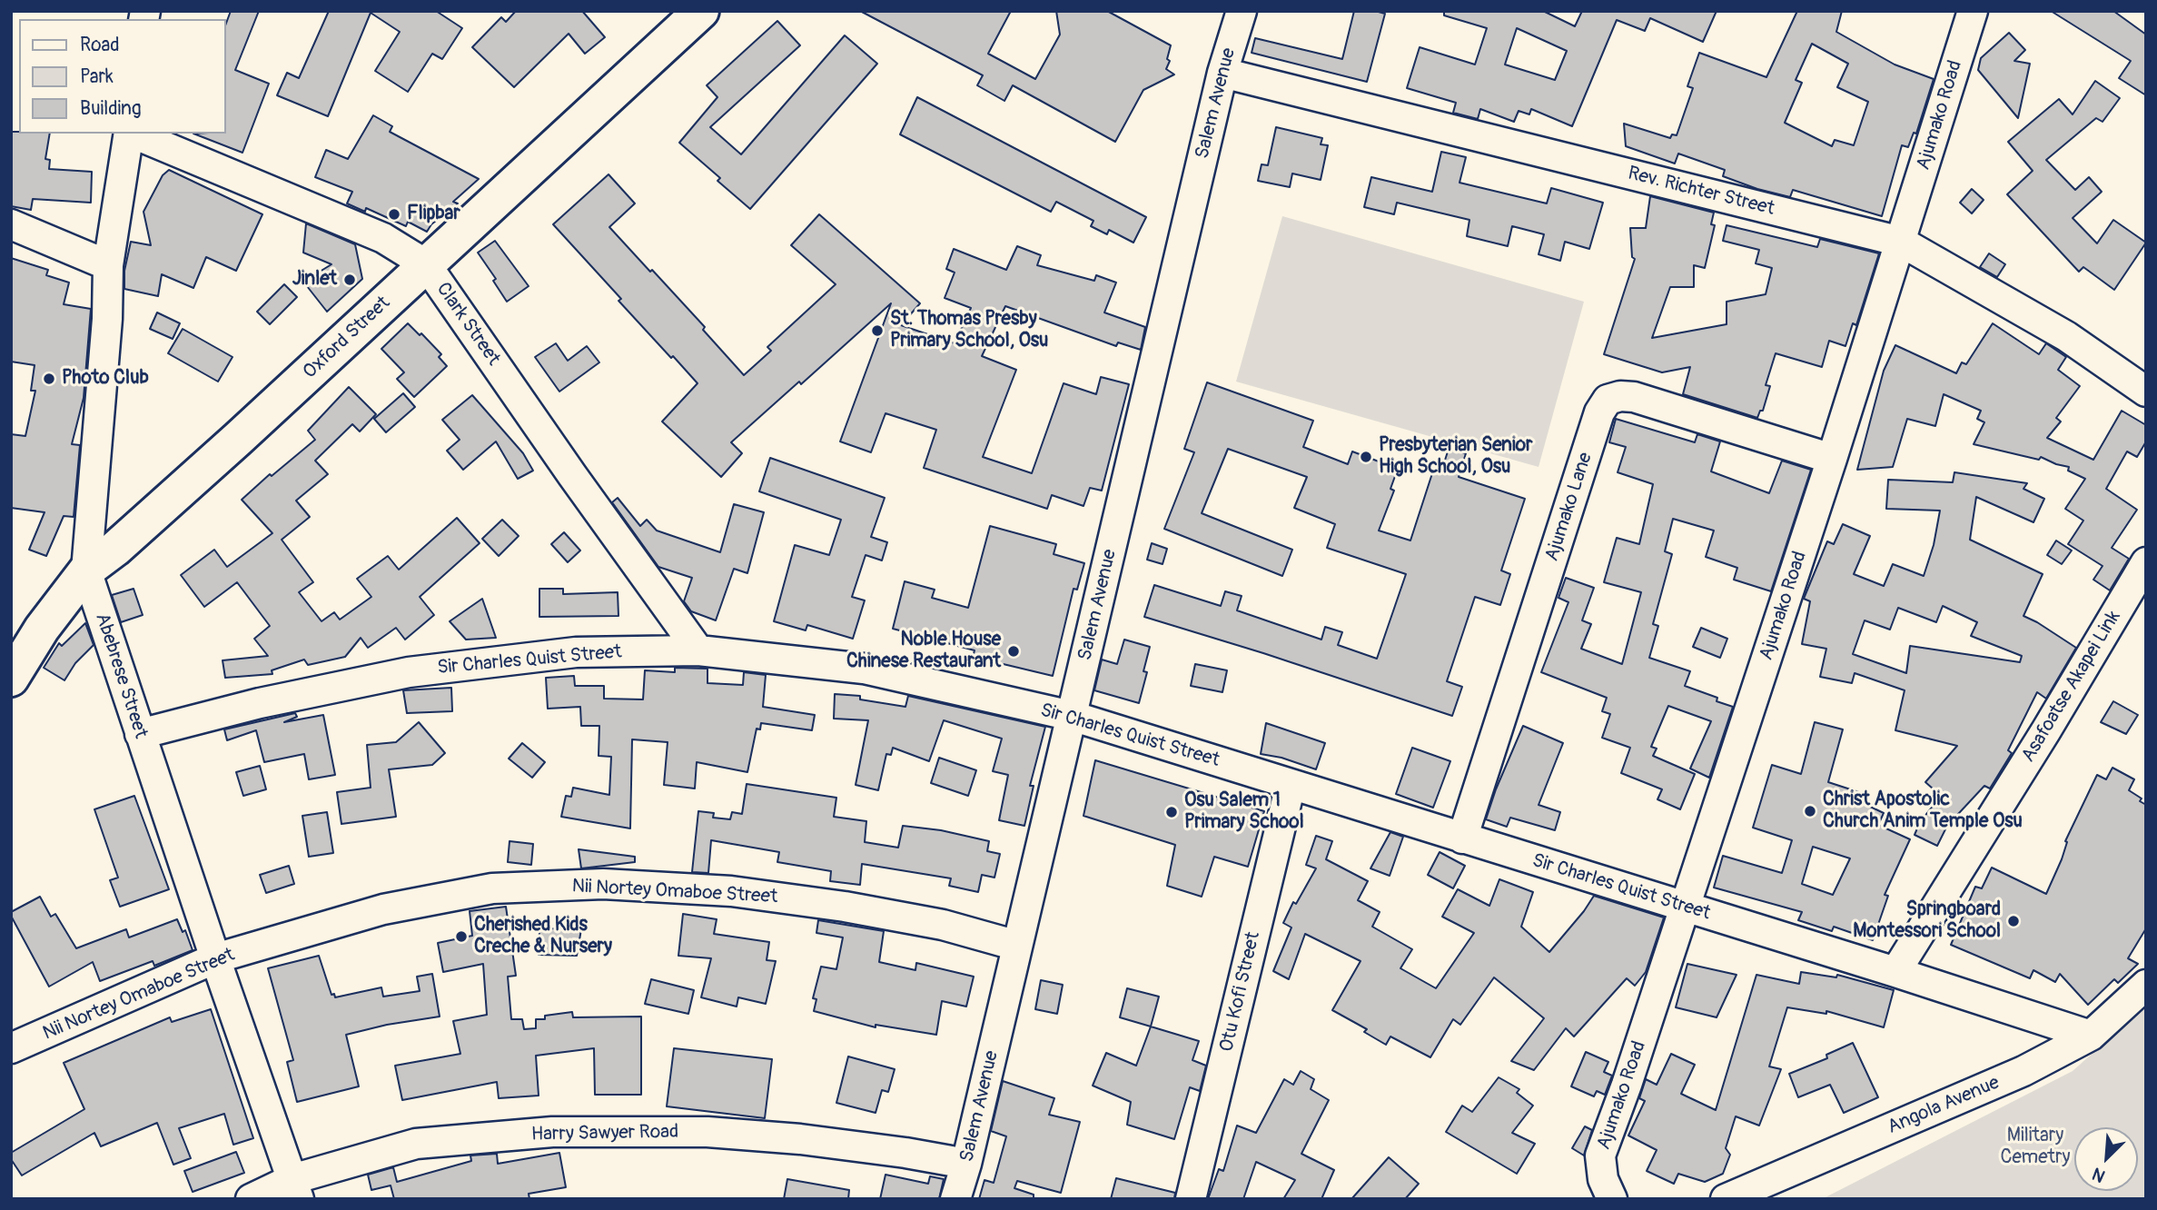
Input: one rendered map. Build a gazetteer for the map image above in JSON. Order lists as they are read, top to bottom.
{
  "streets": {
    "main road": ["Oxford Street"],
    "street": [
      "Salem Avenue",
      "Ajumako Road",
      "Rev. Richter Street",
      "Clark Street",
      "Ajumako Lane",
      "Sir Charles Quist Street",
      "Abebrese Street",
      "Asafoatse Akapei Link",
      "Nii Nortey Omaboe Street",
      "Otu Kofi Street",
      "Angola Avenue",
      "Harry Sawyer Road"
    ]
  },
  "crossings": [
    ["Salem Avenue", "Rev. Richter Street"],
    ["Salem Avenue", "Sir Charles Quist Street"],
    ["Salem Avenue", "Nii Nortey Omaboe Street"],
    ["Salem Avenue", "Harry Sawyer Road"],
    ["Ajumako Road", "Rev. Richter Street"],
    ["Ajumako Road", "Ajumako Lane"],
    ["Ajumako Road", "Sir Charles Quist Street"],
    ["Clark Street", "Oxford Street"],
    ["Clark Street", "Sir Charles Quist Street"],
    ["Oxford Street", "Abebrese Street"],
    ["Ajumako Lane", "Sir Charles Quist Street"],
    ["Sir Charles Quist Street", "Abebrese Street"],
    ["Sir Charles Quist Street", "Asafoatse Akapei Link"],
    ["Sir Charles Quist Street", "Otu Kofi Street"],
    ["Sir Charles Quist Street", "Angola Avenue"],
    ["Abebrese Street", "Nii Nortey Omaboe Street"],
    ["Abebrese Street", "Harry Sawyer Road"]
  ],
  "parks": ["Military Cemetry"],
  "places": [
    "Flipbar",
    "Jinlet",
    "St. Thomas Presby Primary School, Osu",
    "Photo Club",
    "Presbyterian Senior High School, Osu",
    "Noble House Chinese Restaurant",
    "Christ Apostolic Church Anim Temple Osu",
    "Osu Salem 1 Primary School",
    "Springboard Montessori School",
    "Cherished Kids Creche & Nursery"
  ],
  "legend": ["Road", "Park", "Building"],
  "north": "bottom left"
}
